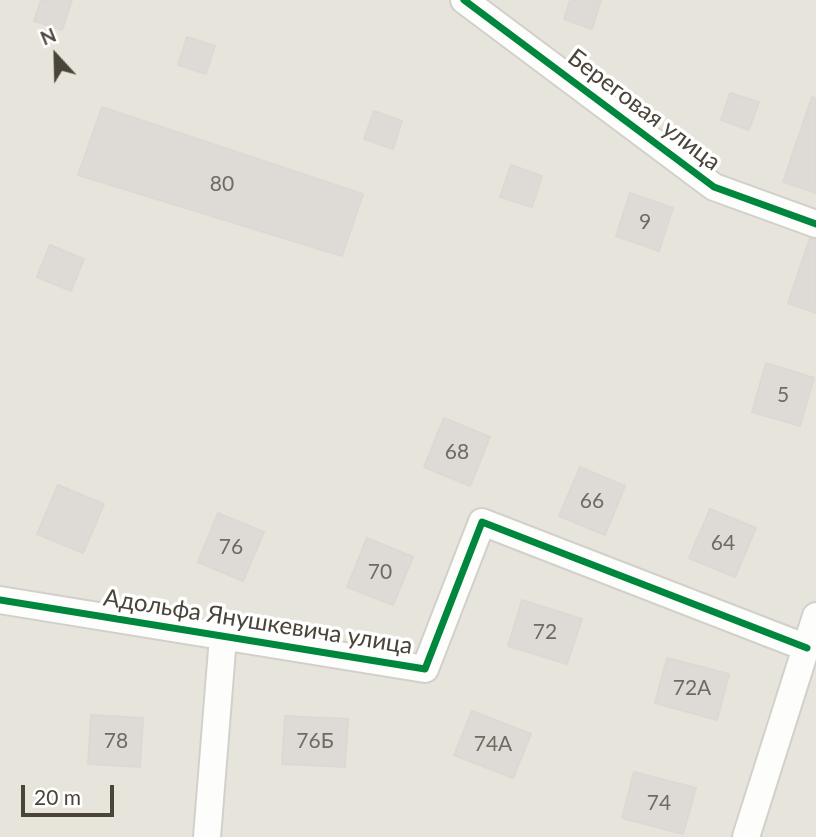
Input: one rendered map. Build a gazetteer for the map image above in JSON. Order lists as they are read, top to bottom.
{
  "streets": {
    "street": ["Береговая улица", "Адольфа Янушкевича улица"]
  },
  "house_numbers": [
    "80",
    "9",
    "5",
    "68",
    "66",
    "64",
    "76",
    "70",
    "72",
    "72А",
    "78",
    "76Б",
    "74А",
    "74"
  ],
  "scale_bar": "20 m",
  "north": "top"
}
